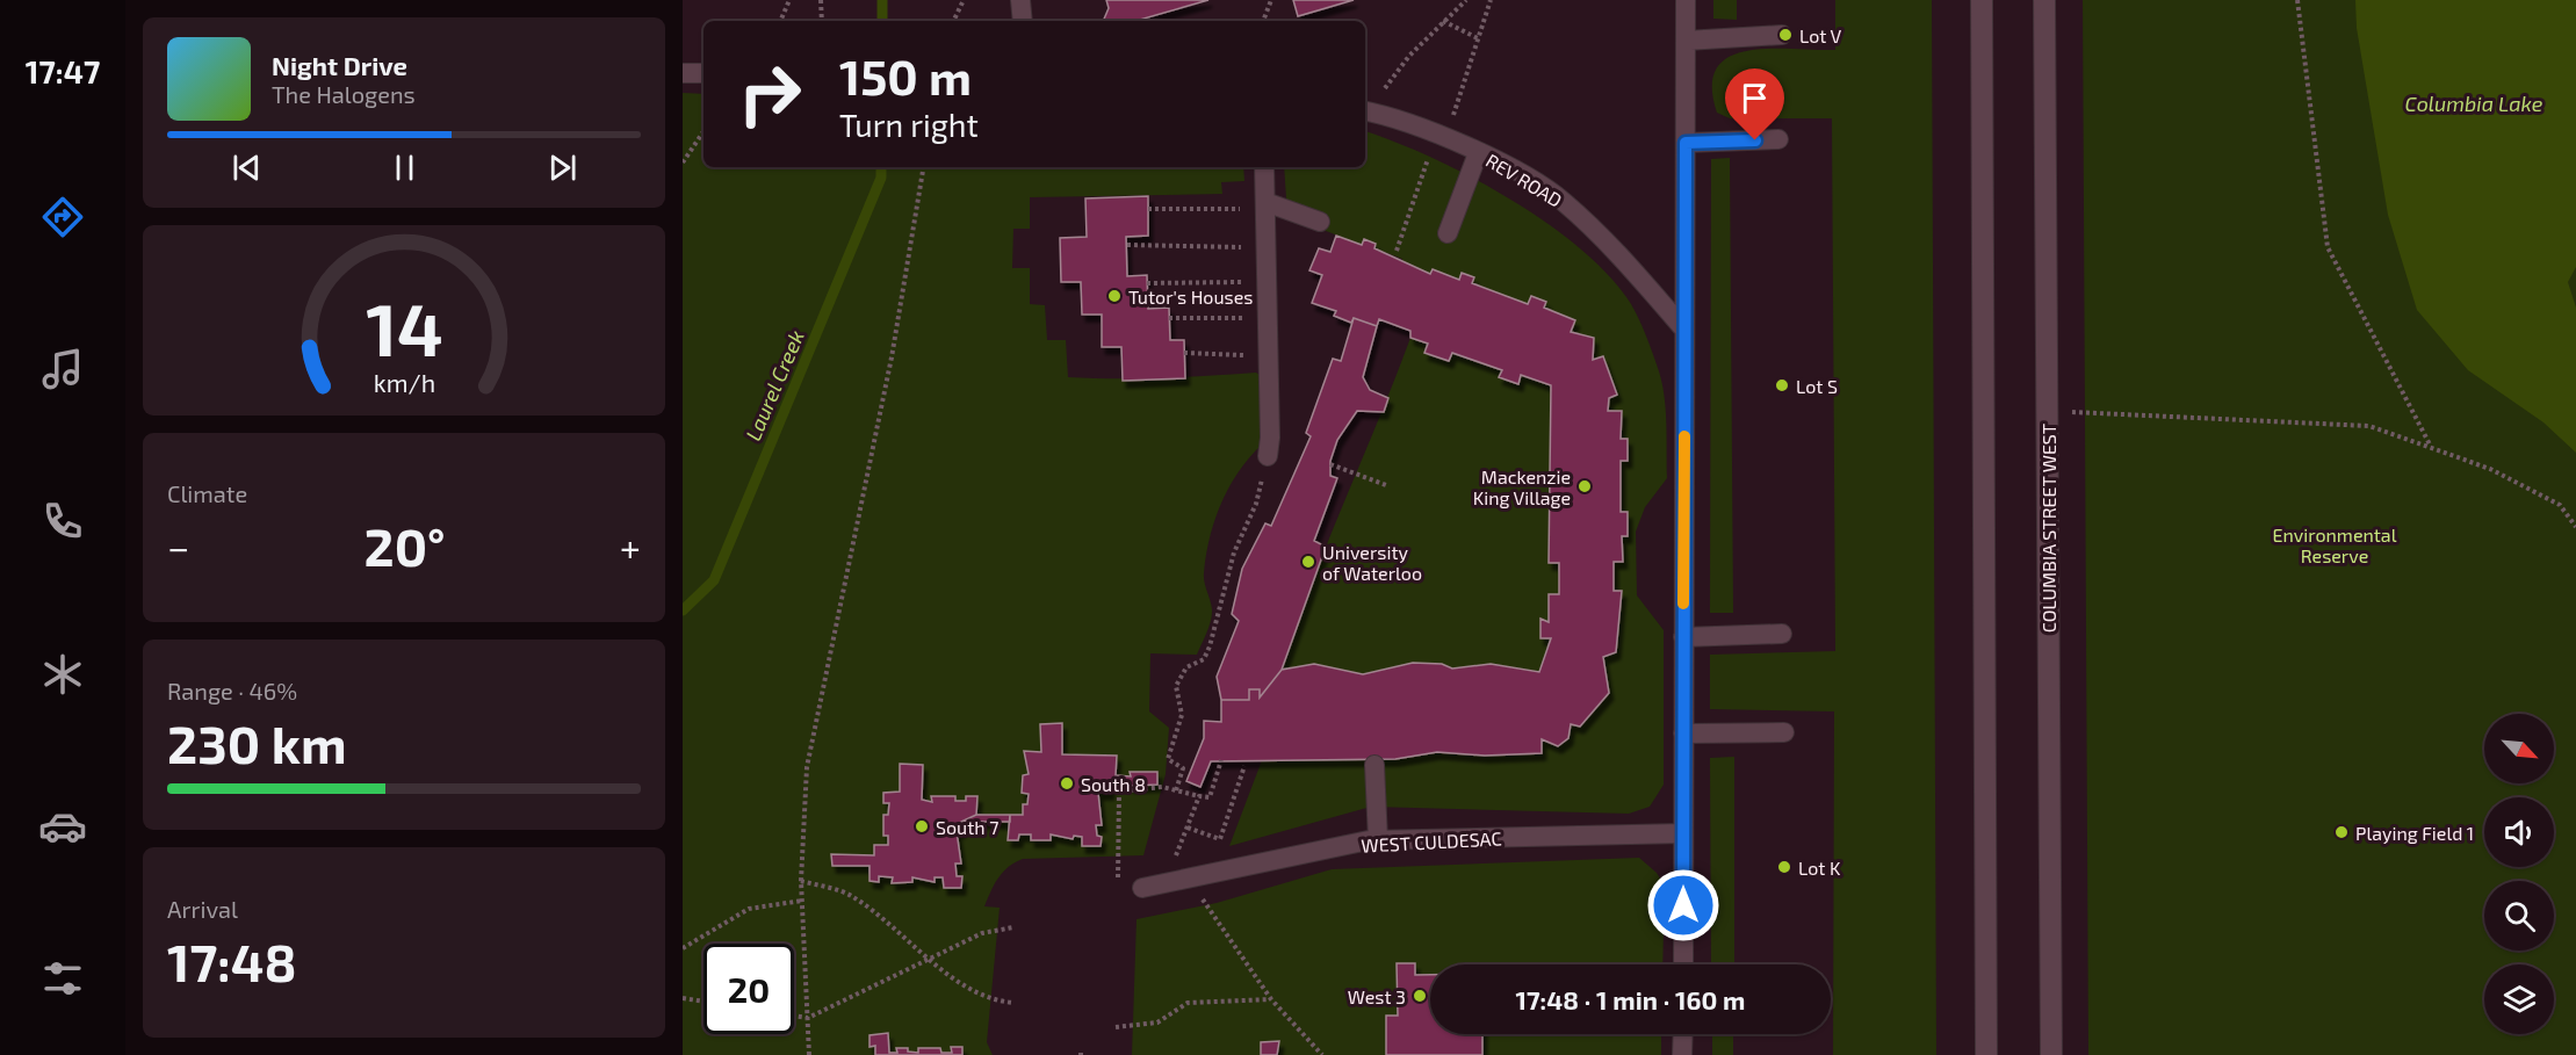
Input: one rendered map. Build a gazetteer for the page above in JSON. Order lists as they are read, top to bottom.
{
  "streets": {
    "main road": ["COLUMBIA STREET WEST"],
    "lane": ["REV ROAD", "WEST CULDESAC"]
  },
  "water": ["Columbia Lake", "Laurel Creek"],
  "parks": ["Environmental Reserve"],
  "places": [
    "Lot V",
    "Tutor's Houses",
    "Lot S",
    "Mackenzie King Village",
    "University of Waterloo",
    "South 8",
    "South 7",
    "Playing Field 1",
    "Lot K",
    "West 3"
  ],
  "north": "bottom right",
  "page": {
    "tabs": "17:47",
    "turn": ["150 m", "Turn right"],
    "song": ["Night Drive", "The Halogens"],
    "tile": [
      "Climate",
      ["Range · 46%", "230 km"],
      ["Arrival", "17:48"]
    ],
    "heat": ["−", "20°", "+"],
    "limit": "20",
    "trip": "17:48 · 1 min · 160 m",
    "gauge": ["14", "km/h"]
  }
}
